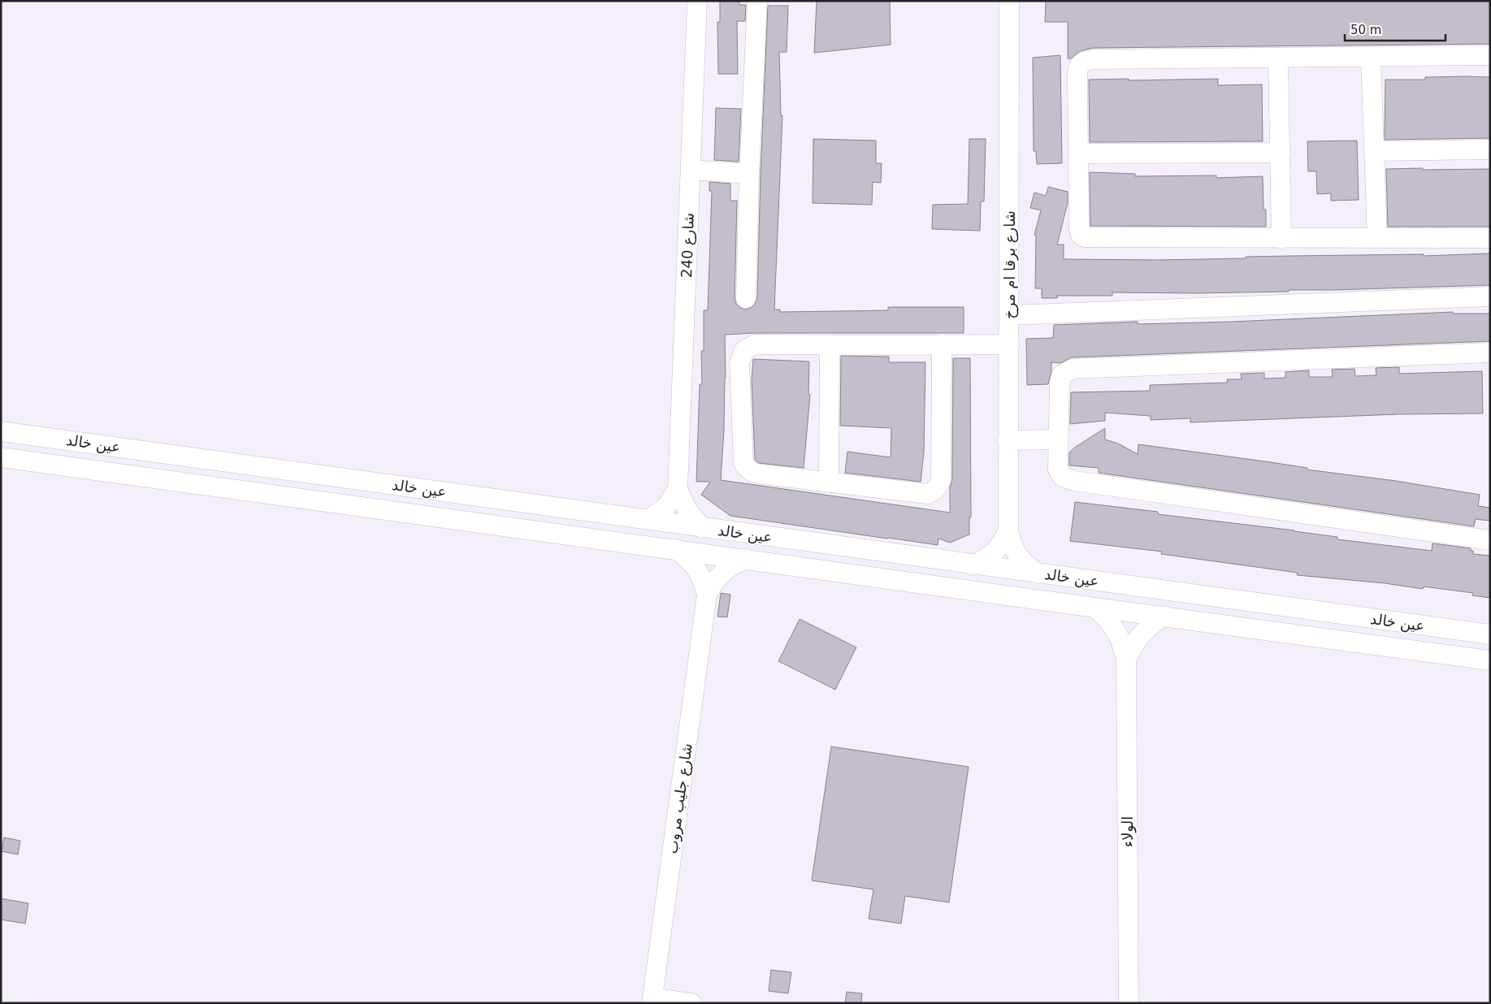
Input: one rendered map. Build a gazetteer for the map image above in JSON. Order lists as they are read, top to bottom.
{
  "streets": {
    "street": [
      "شارع 240",
      "شارع برقا ام مرخ",
      "عين خالد",
      "شارع جليب مروب",
      "الولاء"
    ]
  },
  "crossings": [
    ["شارع 240", "عين خالد"],
    ["شارع برقا ام مرخ", "عين خالد"],
    ["عين خالد", "شارع جليب مروب"],
    ["عين خالد", "الولاء"]
  ],
  "scale_bar": "50 m"
}
